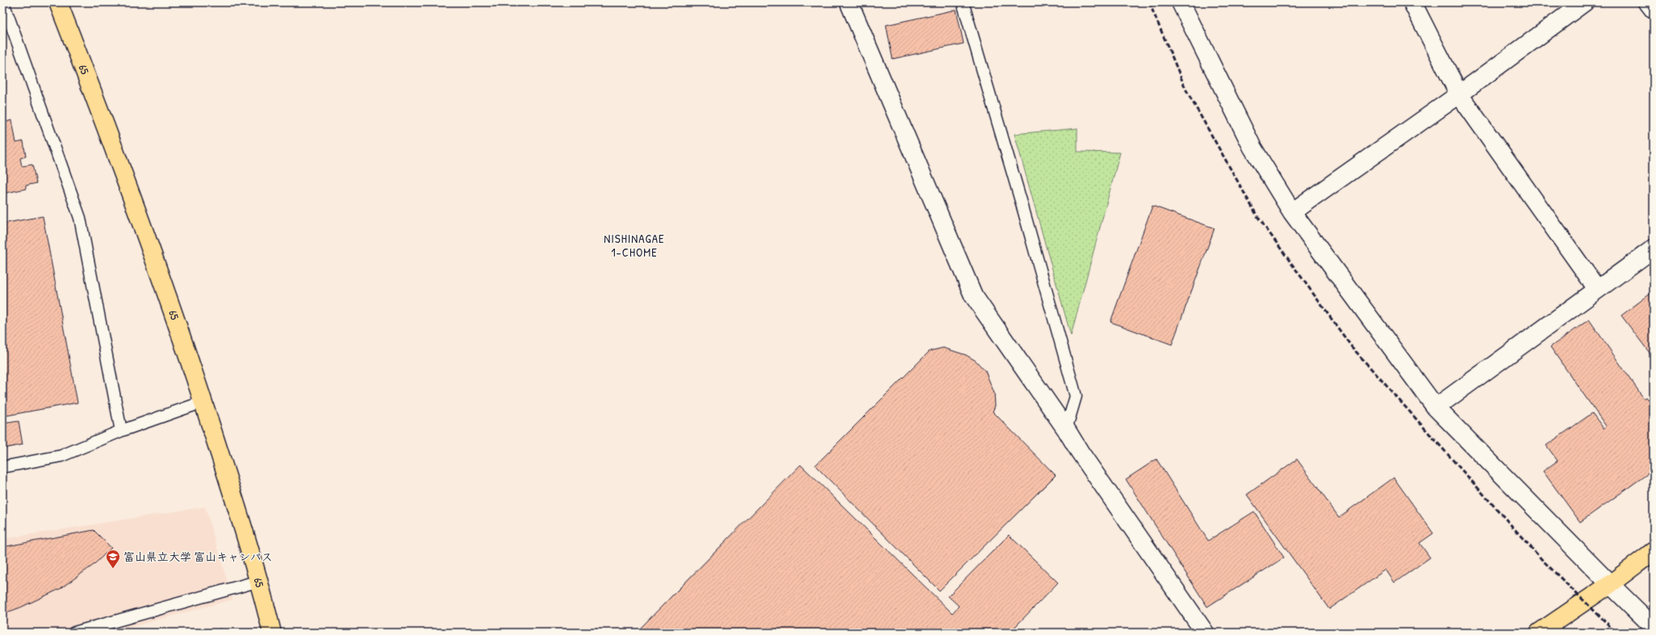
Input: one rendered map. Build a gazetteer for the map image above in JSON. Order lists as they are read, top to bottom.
{
  "streets": {
    "main road": ["65"]
  },
  "districts": ["NISHINAGAE 1-CHOME"],
  "places": {
    "school or university": ["富山県立大学 富山キャンパス"]
  }
}
